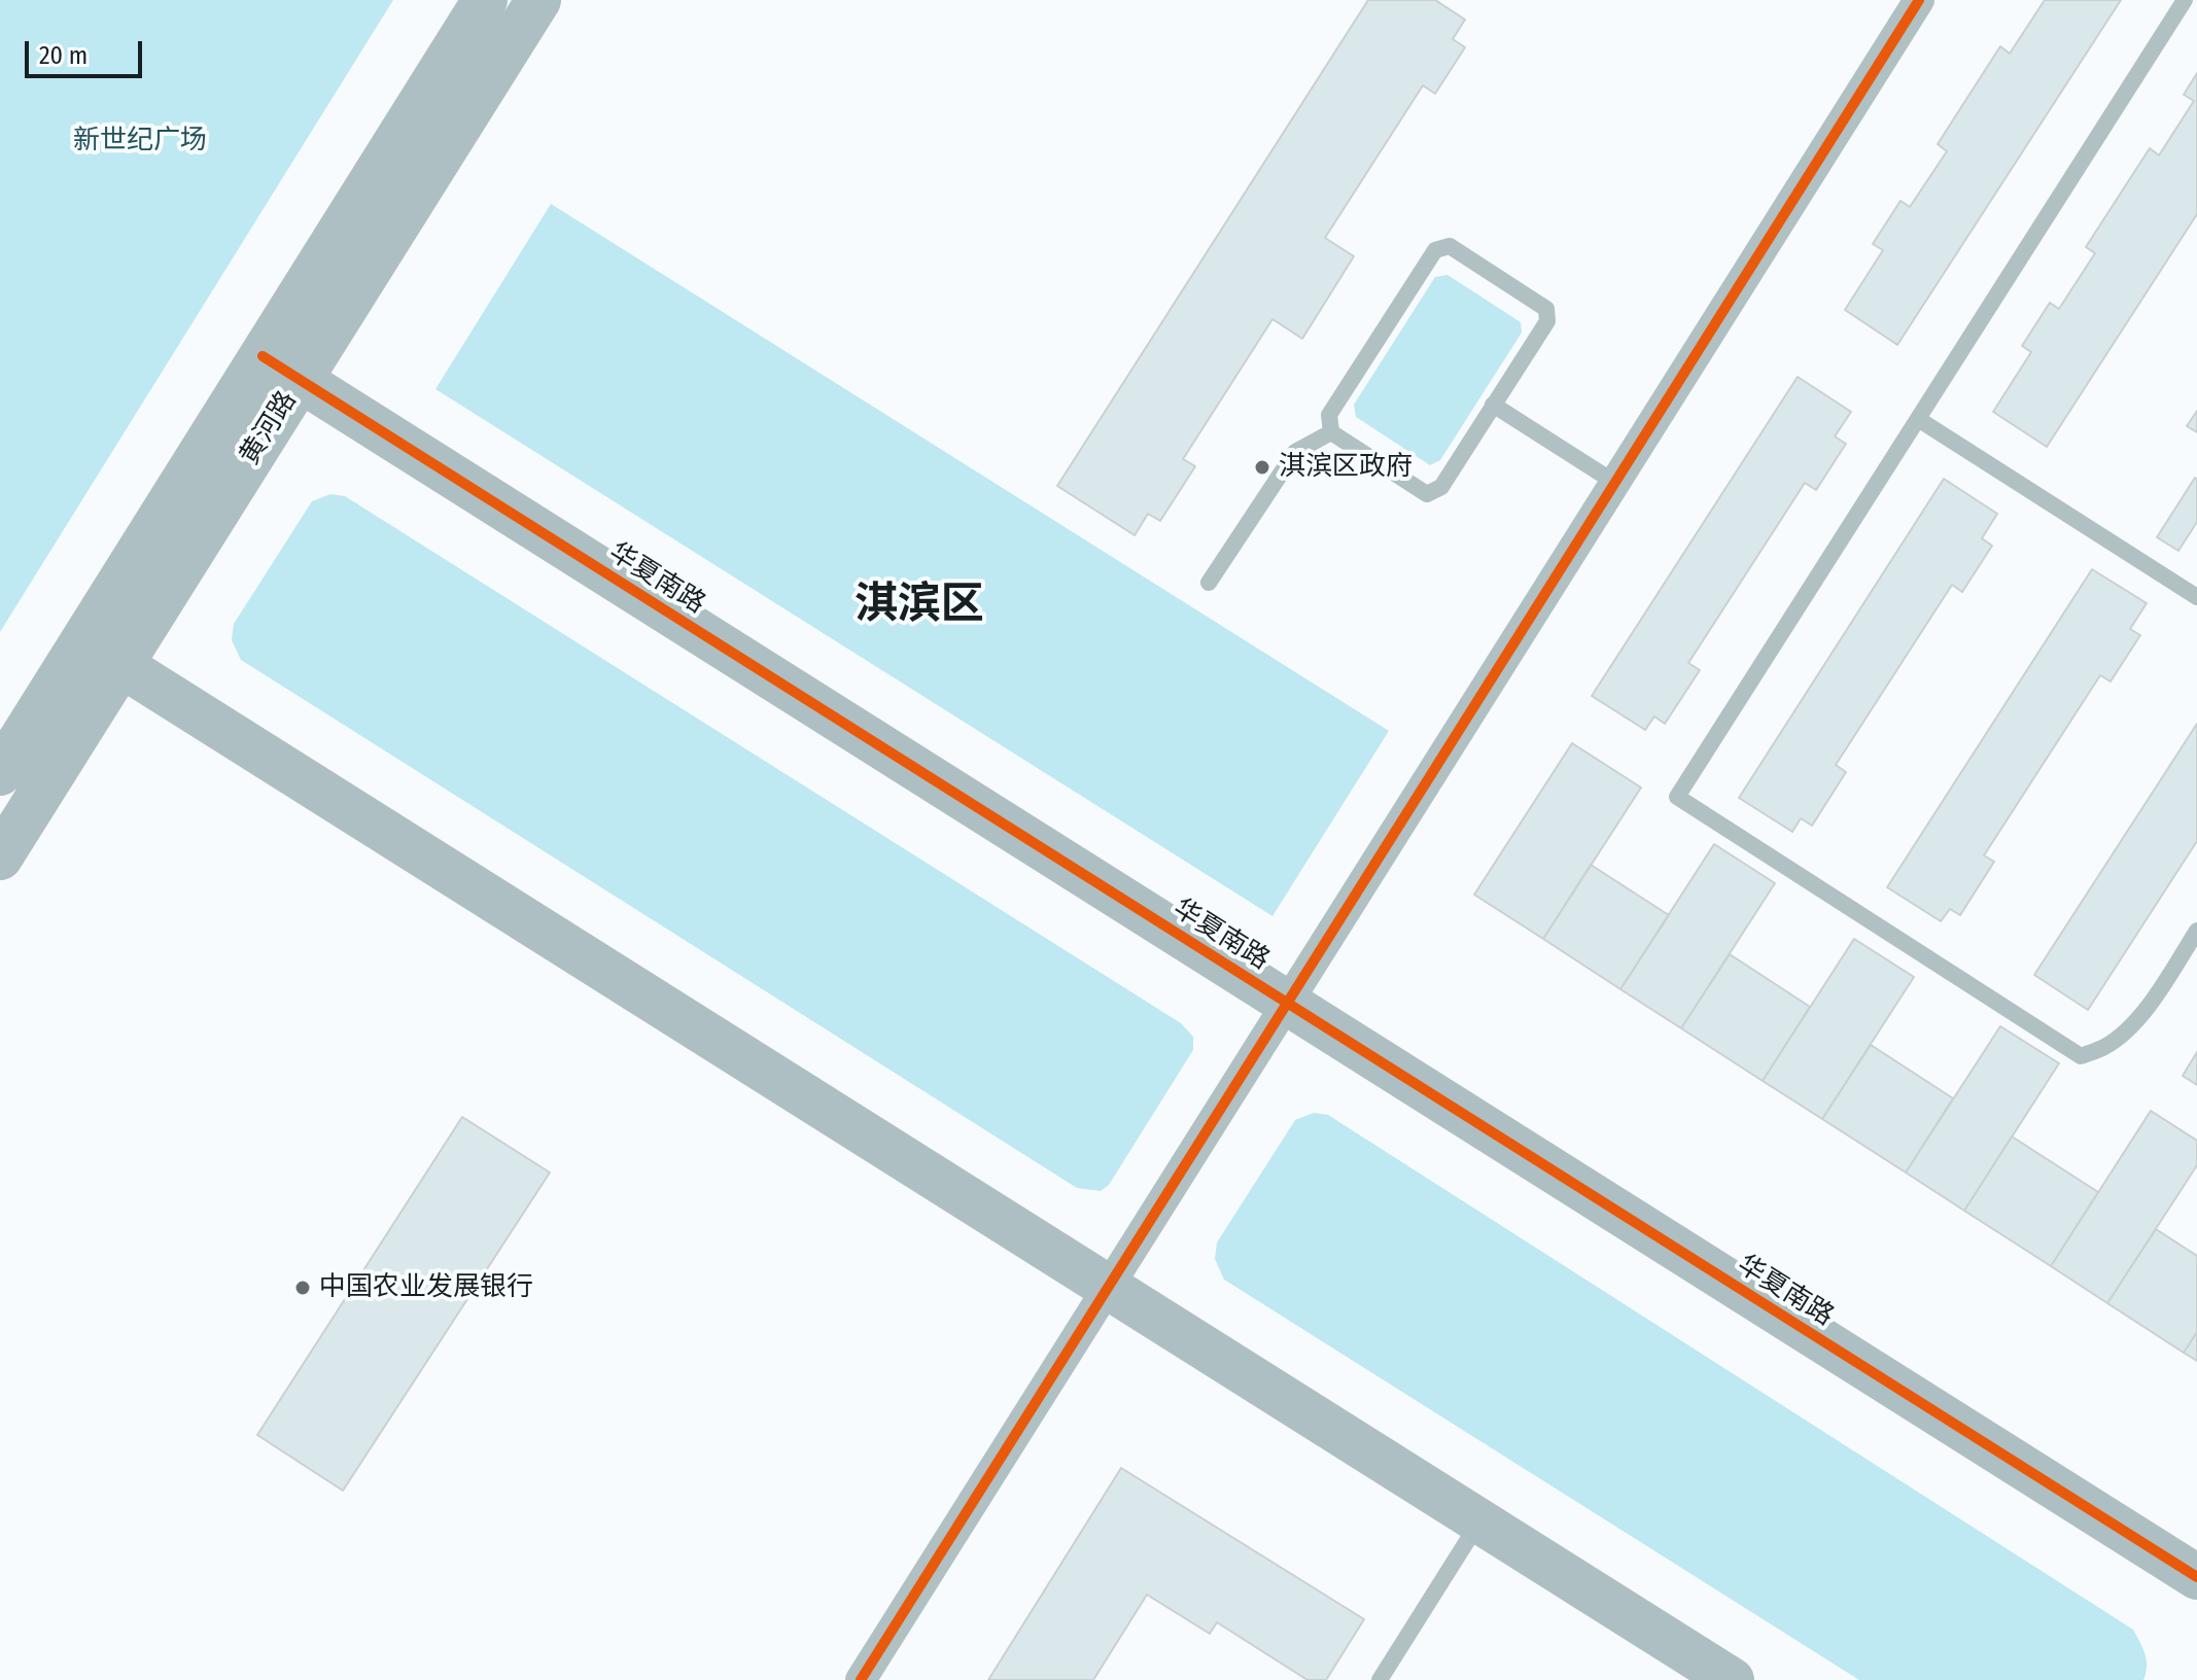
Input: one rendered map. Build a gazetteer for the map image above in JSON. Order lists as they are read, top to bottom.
{
  "streets": {
    "street": ["黄河路", "华夏南路"]
  },
  "crossings": [
    ["黄河路", "华夏南路"]
  ],
  "districts": ["淇滨区"],
  "parks": ["新世纪广场"],
  "places": ["淇滨区政府", "中国农业发展银行"],
  "scale_bar": "20 m"
}
